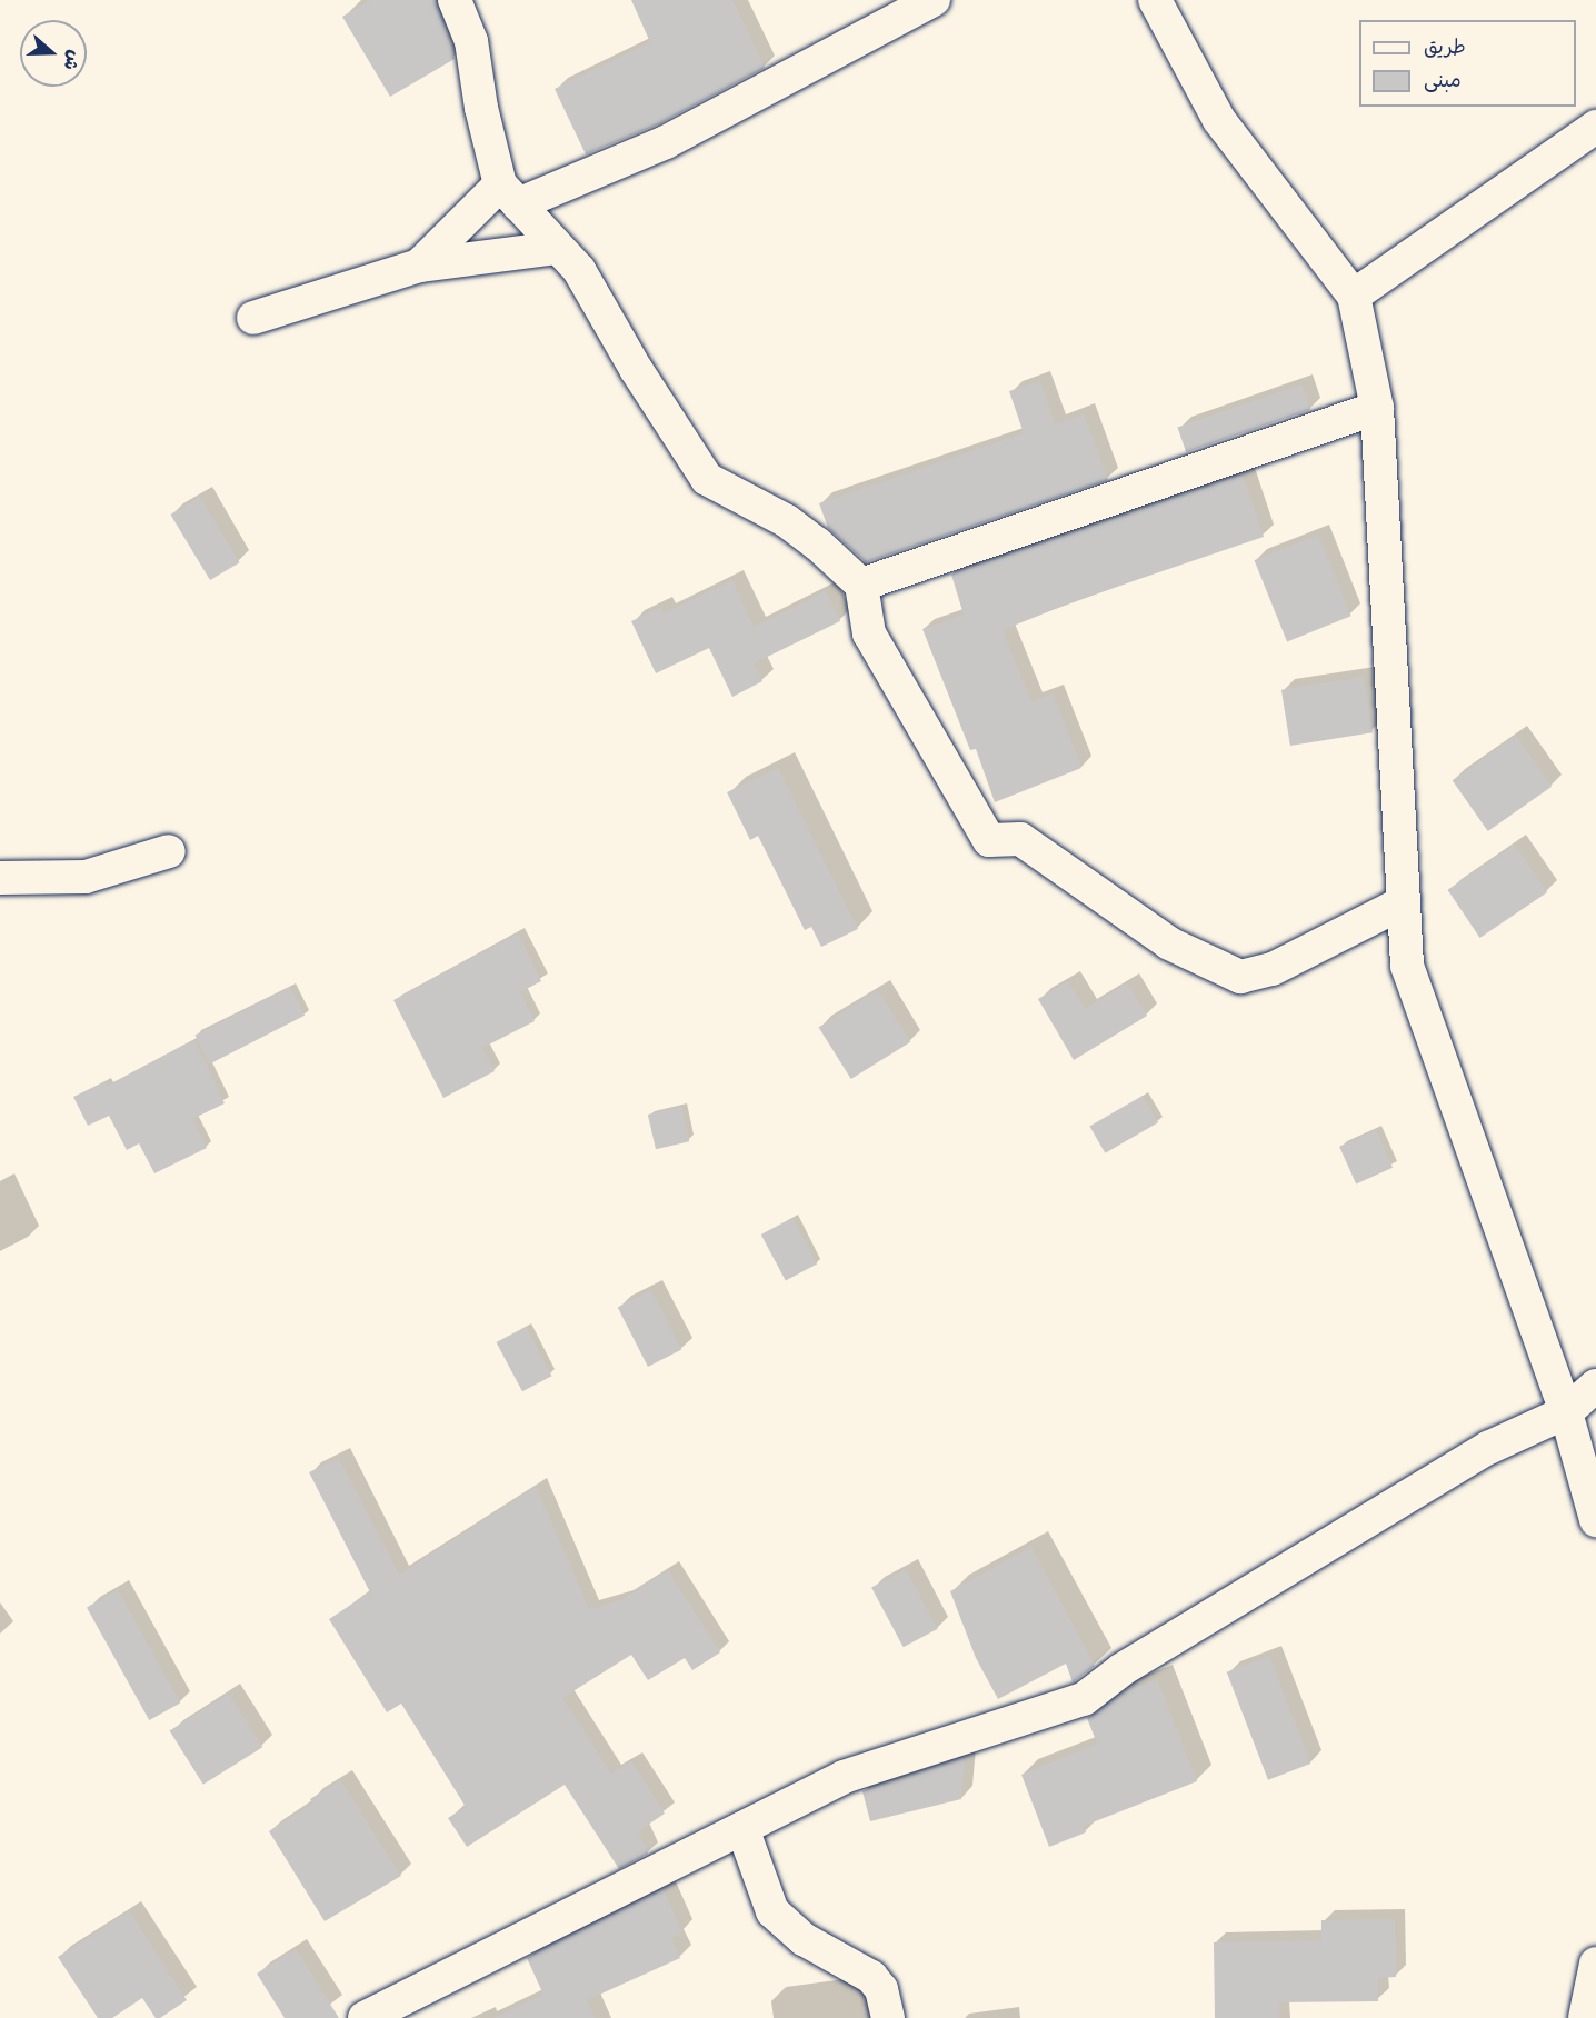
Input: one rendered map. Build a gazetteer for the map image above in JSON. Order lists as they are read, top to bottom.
{
  "legend": ["طريق", "مبنى"],
  "north": "right"
}
